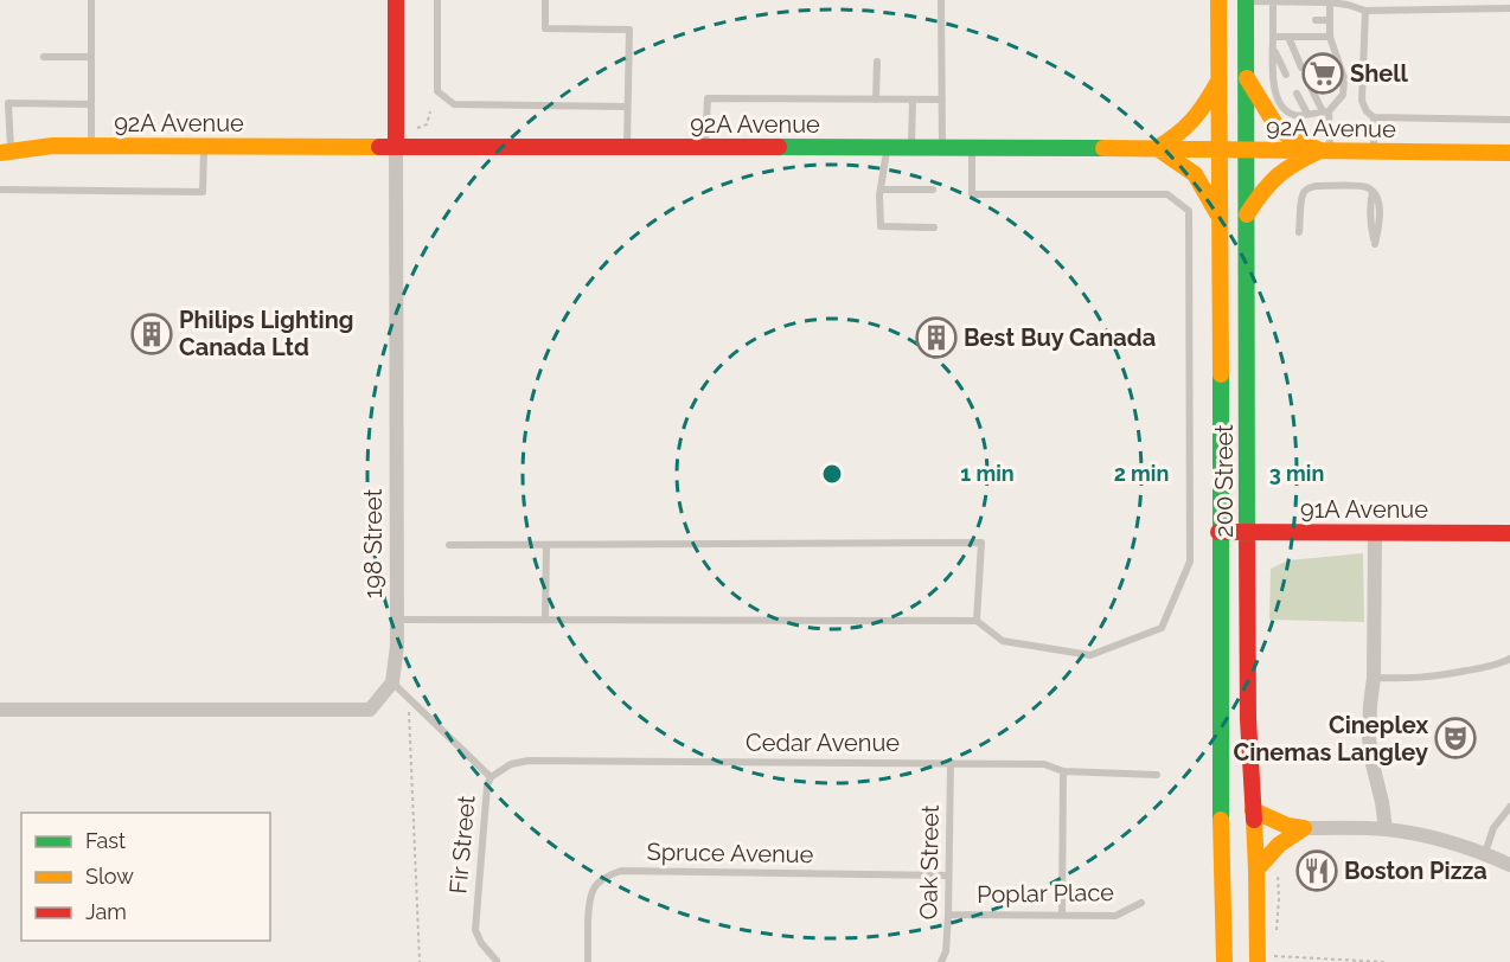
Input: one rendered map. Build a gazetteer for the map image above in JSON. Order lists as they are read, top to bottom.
{
  "streets": {
    "main road": [
      "92A Avenue",
      "200 Street",
      "91A Avenue",
      "198 Street"
    ],
    "lane": [
      "Cedar Avenue",
      "Fir Street",
      "Spruce Avenue",
      "Oak Street",
      "Poplar Place"
    ]
  },
  "crossings": [
    ["92A Avenue", "200 Street"],
    ["92A Avenue", "198 Street"],
    ["200 Street", "91A Avenue"],
    ["198 Street", "Fir Street"],
    ["Cedar Avenue", "Fir Street"],
    ["Cedar Avenue", "Oak Street"],
    ["Spruce Avenue", "Oak Street"],
    ["Oak Street", "Poplar Place"]
  ],
  "places": {
    "supermarket": ["Shell"],
    "building": ["Philips Lighting Canada Ltd", "Best Buy Canada"],
    "theatre": ["Cineplex Cinemas Langley"],
    "restaurant": ["Boston Pizza"]
  },
  "legend": ["Fast", "Slow", "Jam"],
  "rings": ["1 min", "2 min", "3 min"]
}
